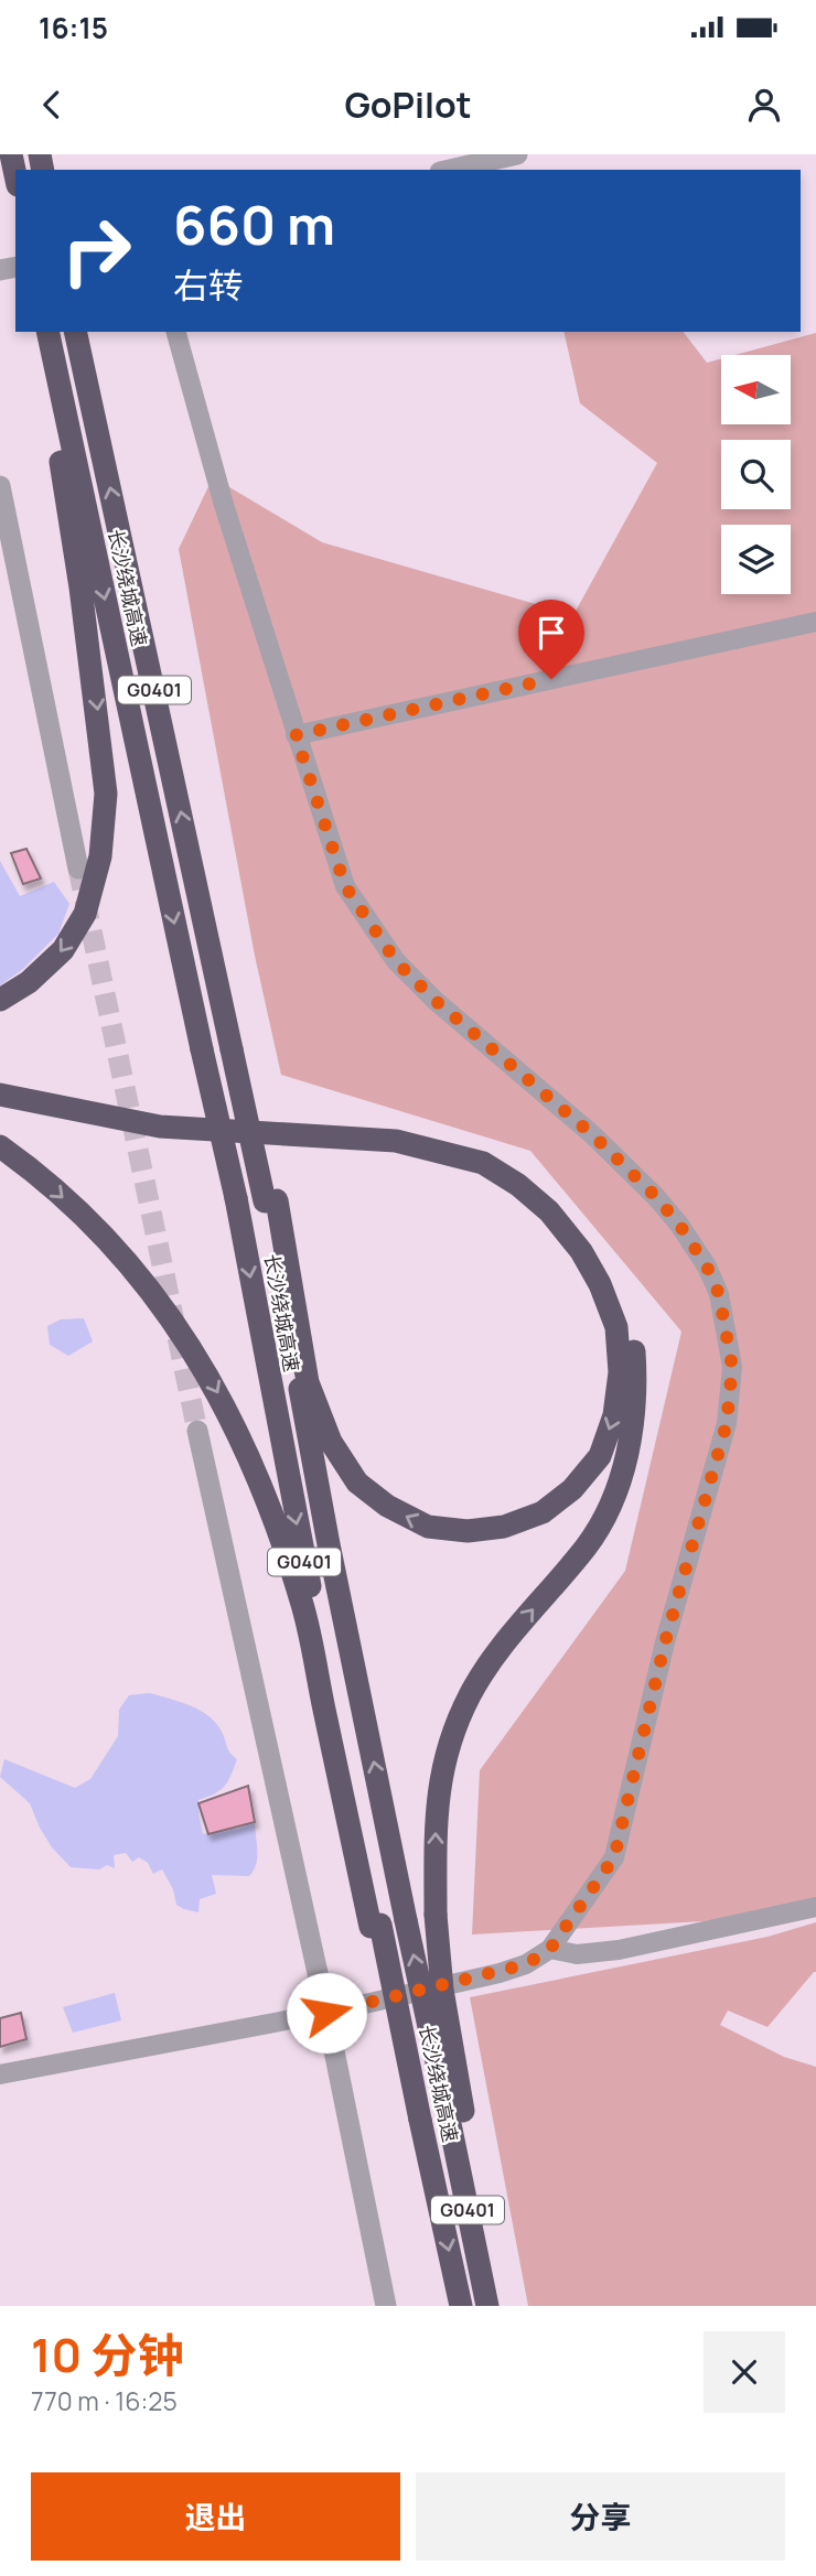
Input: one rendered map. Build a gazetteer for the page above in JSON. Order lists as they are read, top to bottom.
{
  "streets": {
    "highway": ["长沙绕城高速", "G0401"]
  },
  "north": "left",
  "page": {
    "status": "16:15",
    "header": "GoPilot",
    "turn": ["660 m", "右转"],
    "heading": ["10 分钟", "770 m · 16:25"],
    "buttons": ["退出", "分享"]
  }
}
